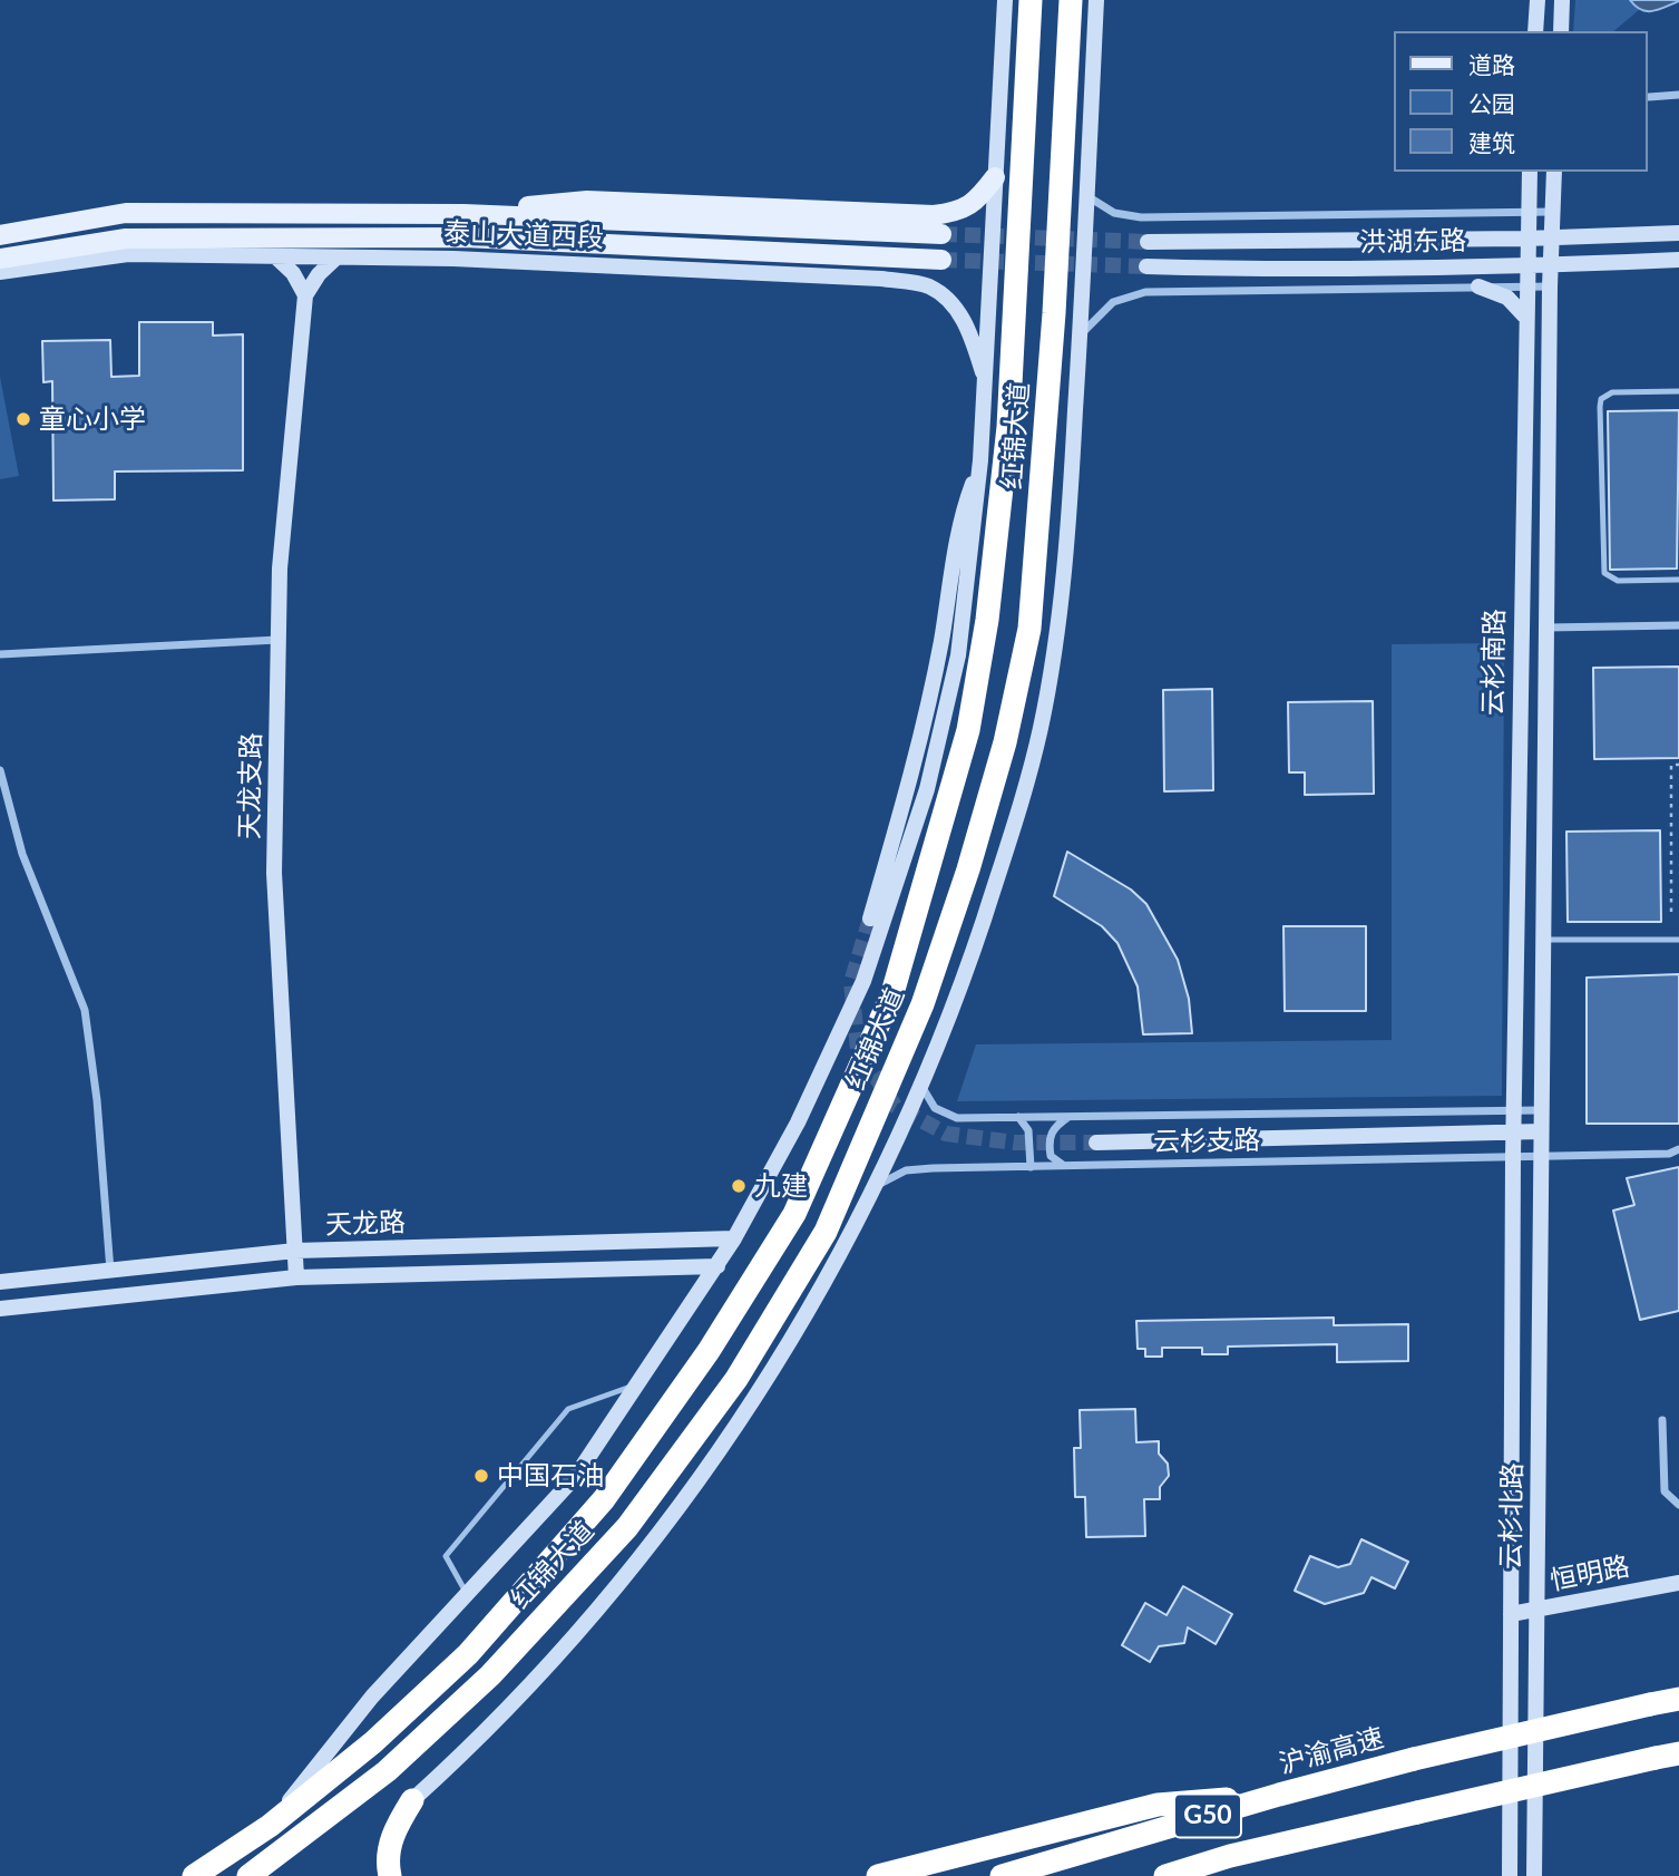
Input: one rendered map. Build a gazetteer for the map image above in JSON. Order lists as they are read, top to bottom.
{
  "streets": {
    "highway": ["红锦大道", "沪渝高速", "G50"],
    "main road": [
      "泰山大道西段",
      "洪湖东路",
      "云杉南路",
      "天龙支路",
      "天龙路",
      "云杉北路",
      "恒明路"
    ],
    "street": ["云杉支路"]
  },
  "crossings": [
    ["泰山大道西段", "红锦大道"],
    ["洪湖东路", "云杉南路"],
    ["红锦大道", "天龙路"],
    ["云杉南路", "云杉支路"],
    ["云杉南路", "云杉北路"],
    ["天龙支路", "天龙路"],
    ["云杉支路", "云杉北路"],
    ["云杉北路", "恒明路"]
  ],
  "places": ["童心小学", "九建", "中国石油"],
  "legend": ["道路", "公园", "建筑"]
}
